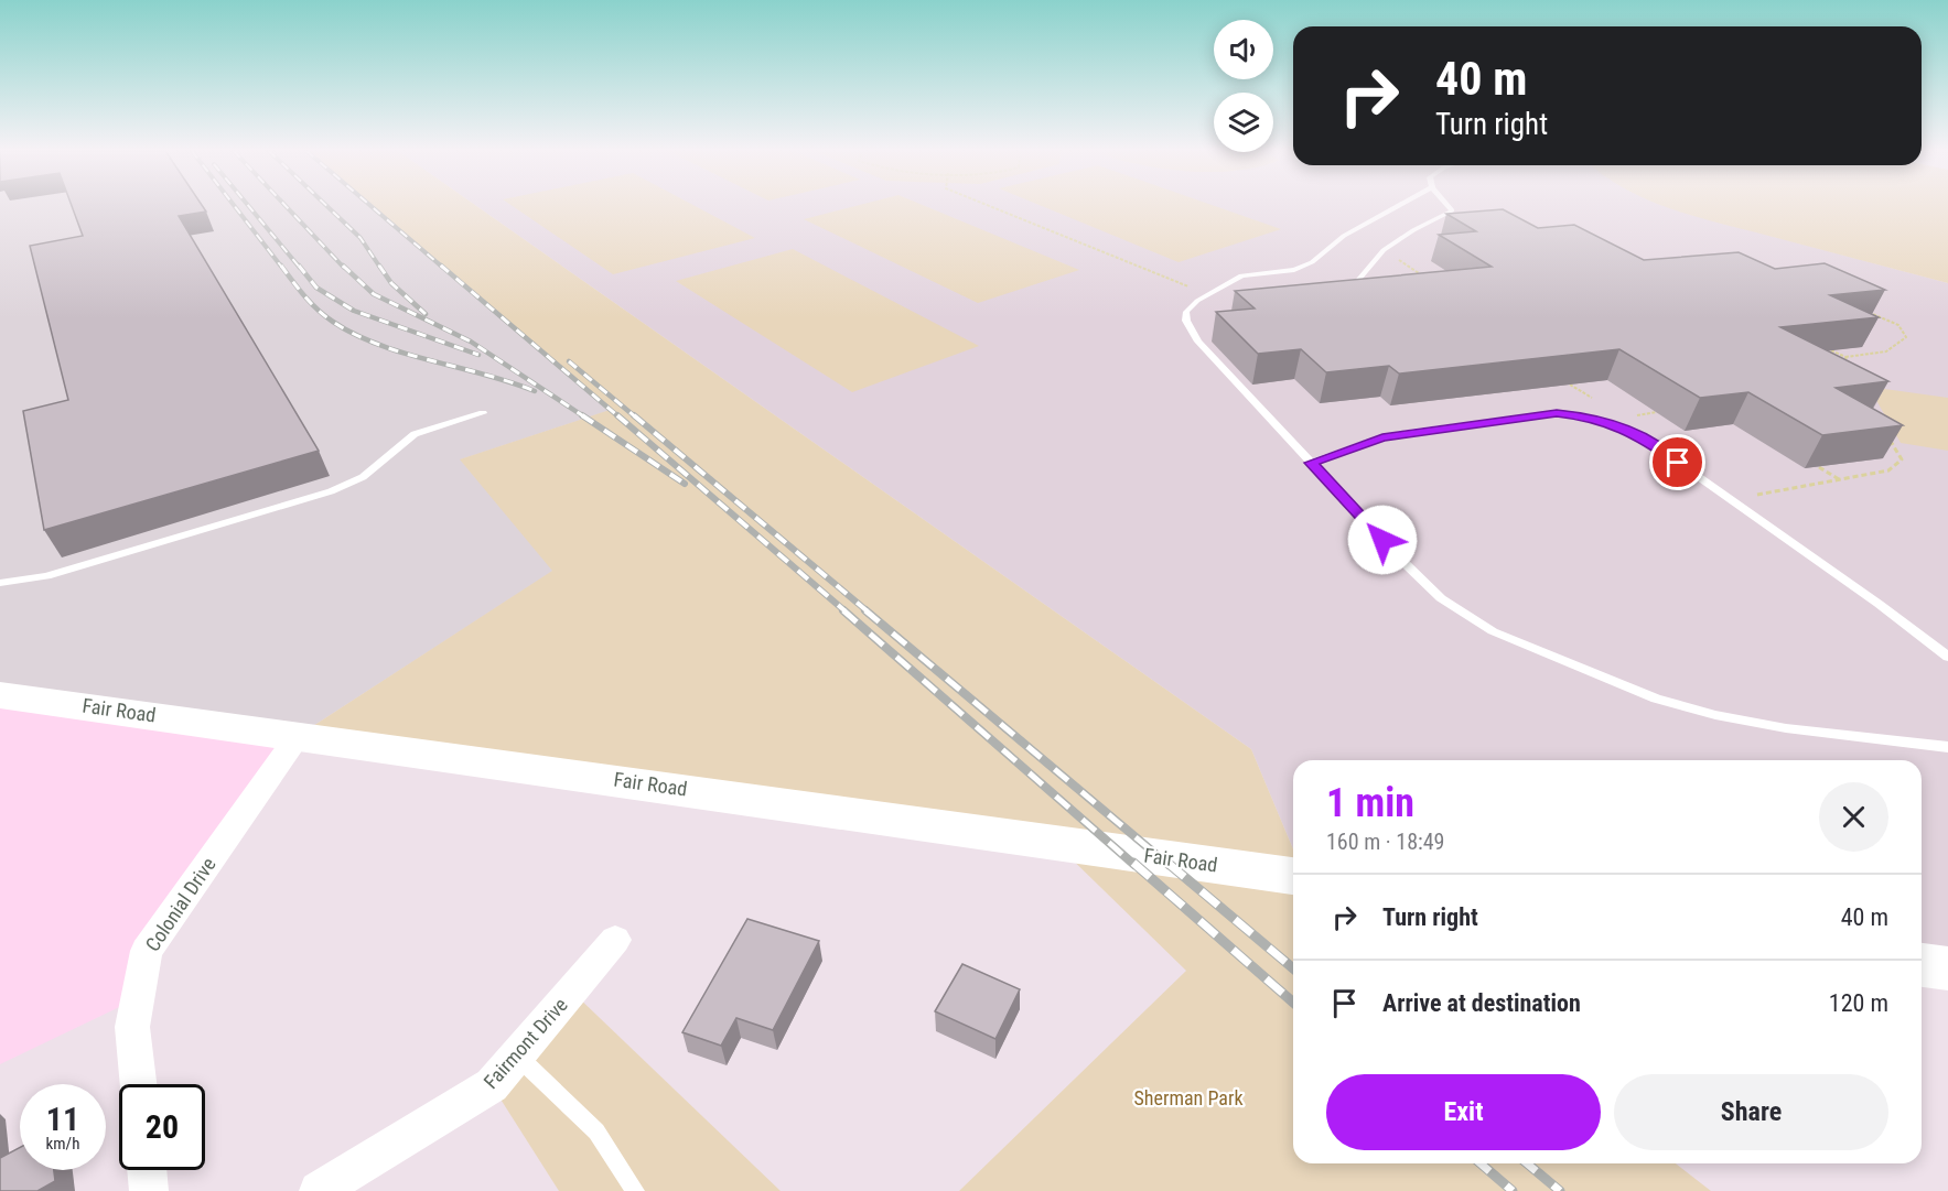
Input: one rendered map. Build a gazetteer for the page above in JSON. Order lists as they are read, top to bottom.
{
  "streets": {
    "main road": ["Fair Road"],
    "street": ["Colonial Drive", "Fairmont Drive"]
  },
  "crossings": [
    ["Fair Road", "Colonial Drive"]
  ],
  "parks": ["Sherman Park"],
  "page": {
    "turn": ["40 m", "Turn right"],
    "heading": ["1 min", "160 m · 18:49"],
    "list": [
      {
        "name": "Turn right",
        "value": "40 m"
      },
      {
        "name": "Arrive at destination",
        "value": "120 m"
      }
    ],
    "buttons": ["Exit", "Share"],
    "speed": "11 km/h",
    "limit": "20"
  }
}
